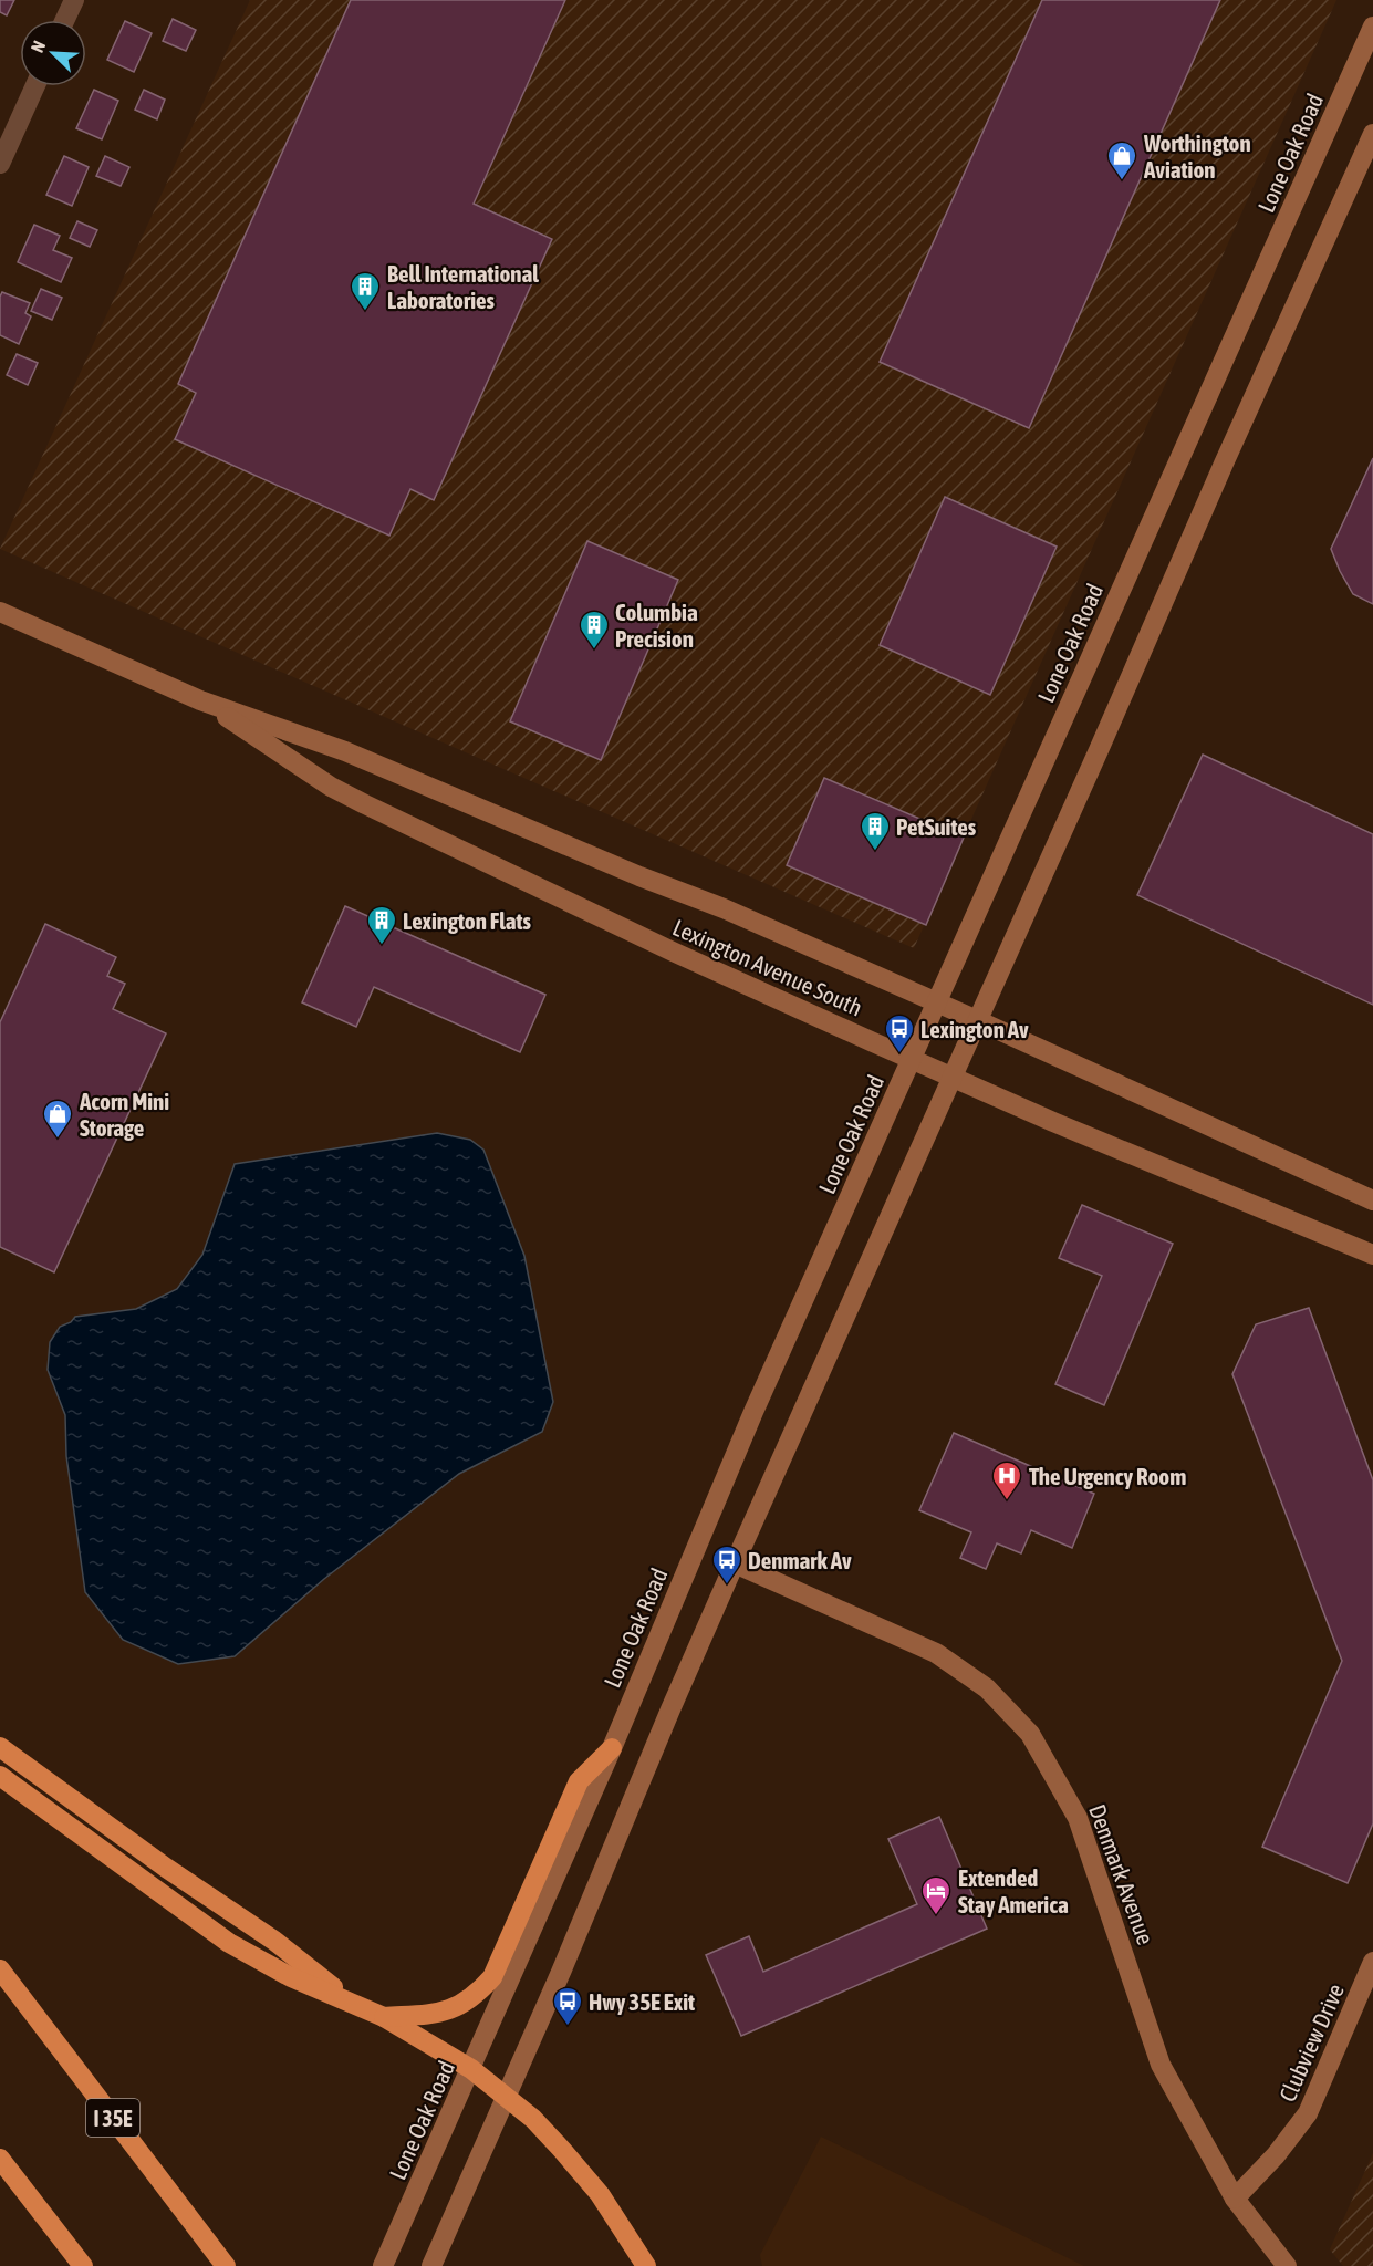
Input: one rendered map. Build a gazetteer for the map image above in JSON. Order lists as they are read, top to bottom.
{
  "streets": {
    "highway": ["I 35E"],
    "main road": [
      "Lone Oak Road",
      "Lexington Avenue South",
      "Denmark Avenue",
      "Clubview Drive"
    ]
  },
  "crossings": [
    ["Lone Oak Road", "Lexington Avenue South"],
    ["Denmark Avenue", "Clubview Drive"]
  ],
  "places": {
    "shop": ["Worthington Aviation", "Acorn Mini Storage"],
    "building": [
      "Bell International Laboratories",
      "Columbia Precision",
      "PetSuites",
      "Lexington Flats"
    ],
    "bus stop": ["Lexington Av", "Denmark Av", "Hwy 35E Exit"],
    "hospital": ["The Urgency Room"],
    "hotel": ["Extended Stay America"]
  },
  "north": "top left"
}
